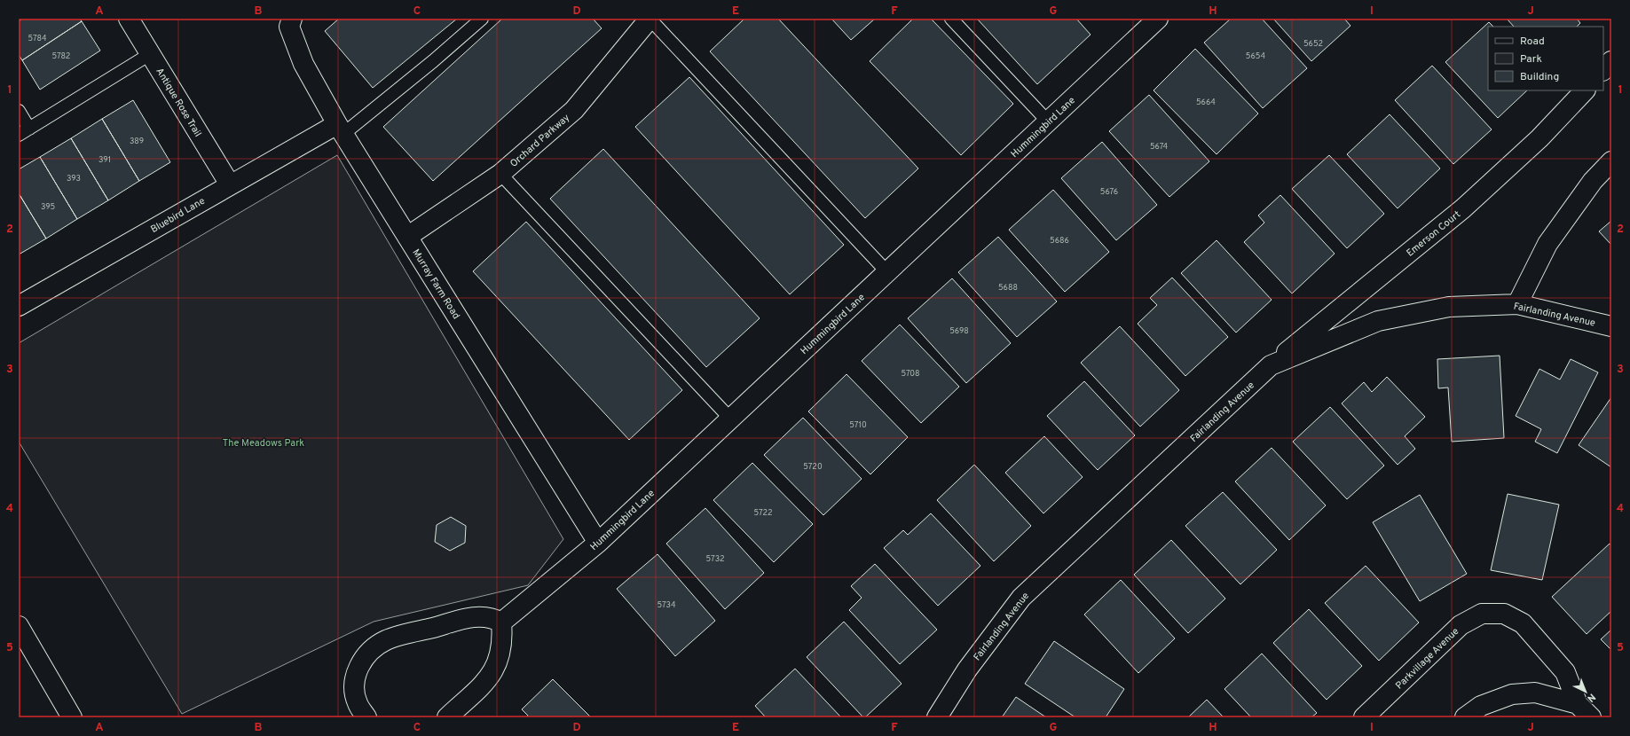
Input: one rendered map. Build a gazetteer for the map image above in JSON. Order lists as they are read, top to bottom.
{
  "streets": {
    "street": [
      "Antique Rose Trail",
      "Hummingbird Lane",
      "Orchard Parkway",
      "Bluebird Lane",
      "Emerson Court",
      "Murray Farm Road",
      "Fairlanding Avenue",
      "Parkvillage Avenue"
    ]
  },
  "crossings": [
    ["Antique Rose Trail", "Bluebird Lane"],
    ["Hummingbird Lane", "Murray Farm Road"],
    ["Orchard Parkway", "Murray Farm Road"],
    ["Bluebird Lane", "Murray Farm Road"],
    ["Emerson Court", "Fairlanding Avenue"]
  ],
  "parks": ["The Meadows Park"],
  "house_numbers": [
    "5784",
    "5652",
    "5782",
    "5654",
    "5664",
    "389",
    "5674",
    "391",
    "393",
    "5676",
    "395",
    "5686",
    "5688",
    "5698",
    "5708",
    "5710",
    "5720",
    "5722",
    "5732",
    "5734"
  ],
  "legend": ["Road", "Park", "Building"],
  "north": "bottom right",
  "grid": {
    "columns": [
      "A",
      "B",
      "C",
      "D",
      "E",
      "F",
      "G",
      "H",
      "I",
      "J"
    ],
    "rows": [
      "1",
      "2",
      "3",
      "4",
      "5"
    ]
  }
}
